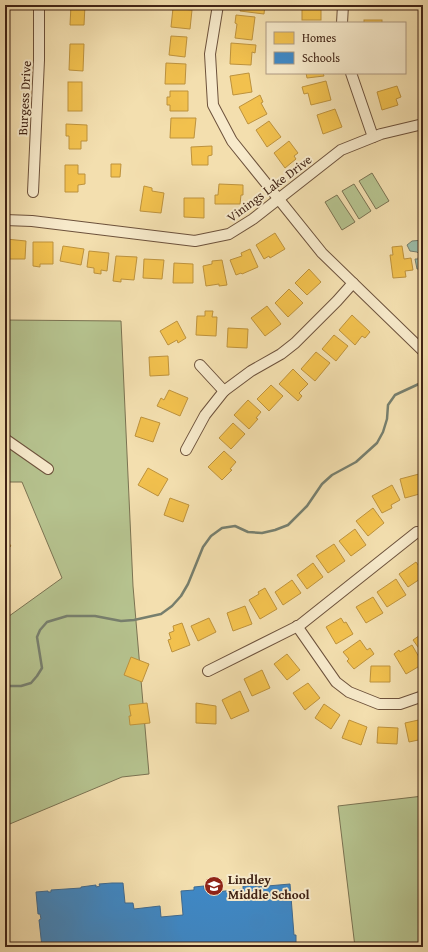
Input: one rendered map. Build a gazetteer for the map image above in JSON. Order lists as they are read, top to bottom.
{
  "streets": {
    "street": ["Burgess Drive", "Vinings Lake Drive"]
  },
  "places": {
    "school or university": ["Lindley Middle School"]
  },
  "legend": ["Homes", "Schools"]
}
